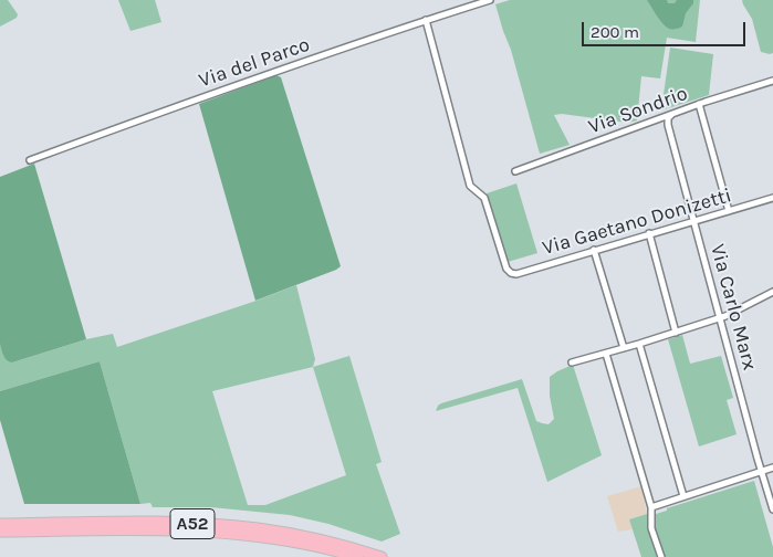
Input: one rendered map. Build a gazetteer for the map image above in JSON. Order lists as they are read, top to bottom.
{
  "streets": {
    "highway": ["A52"],
    "street": [
      "Via del Parco",
      "Via Sondrio",
      "Via Gaetano Donizetti",
      "Via Carlo Marx"
    ]
  },
  "crossings": [
    ["Via del Parco", "Via Gaetano Donizetti"],
    ["Via Sondrio", "Via Carlo Marx"],
    ["Via Gaetano Donizetti", "Via Carlo Marx"]
  ],
  "scale_bar": "200 m"
}
